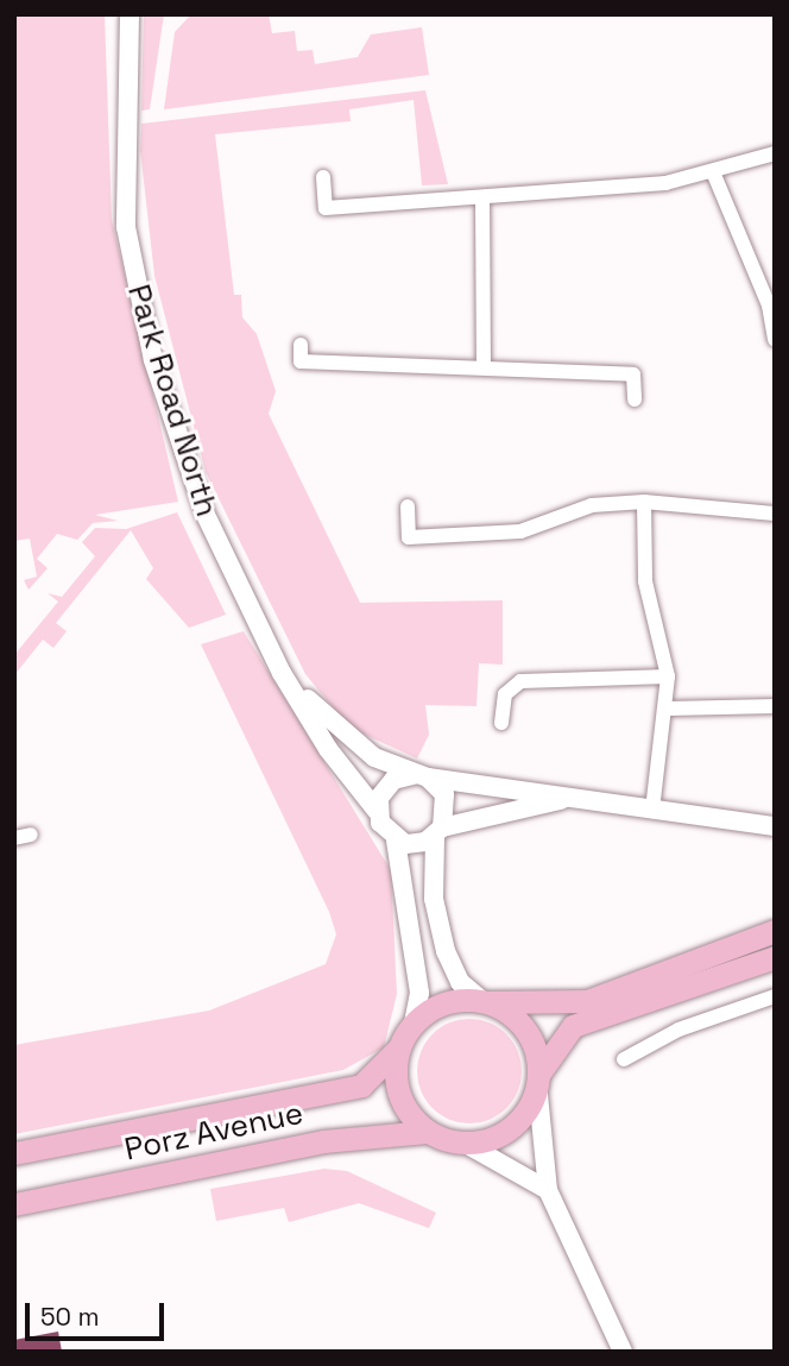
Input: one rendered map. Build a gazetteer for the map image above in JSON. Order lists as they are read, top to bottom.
{
  "streets": {
    "main road": ["Porz Avenue"],
    "street": ["Park Road North"]
  },
  "scale_bar": "50 m"
}
